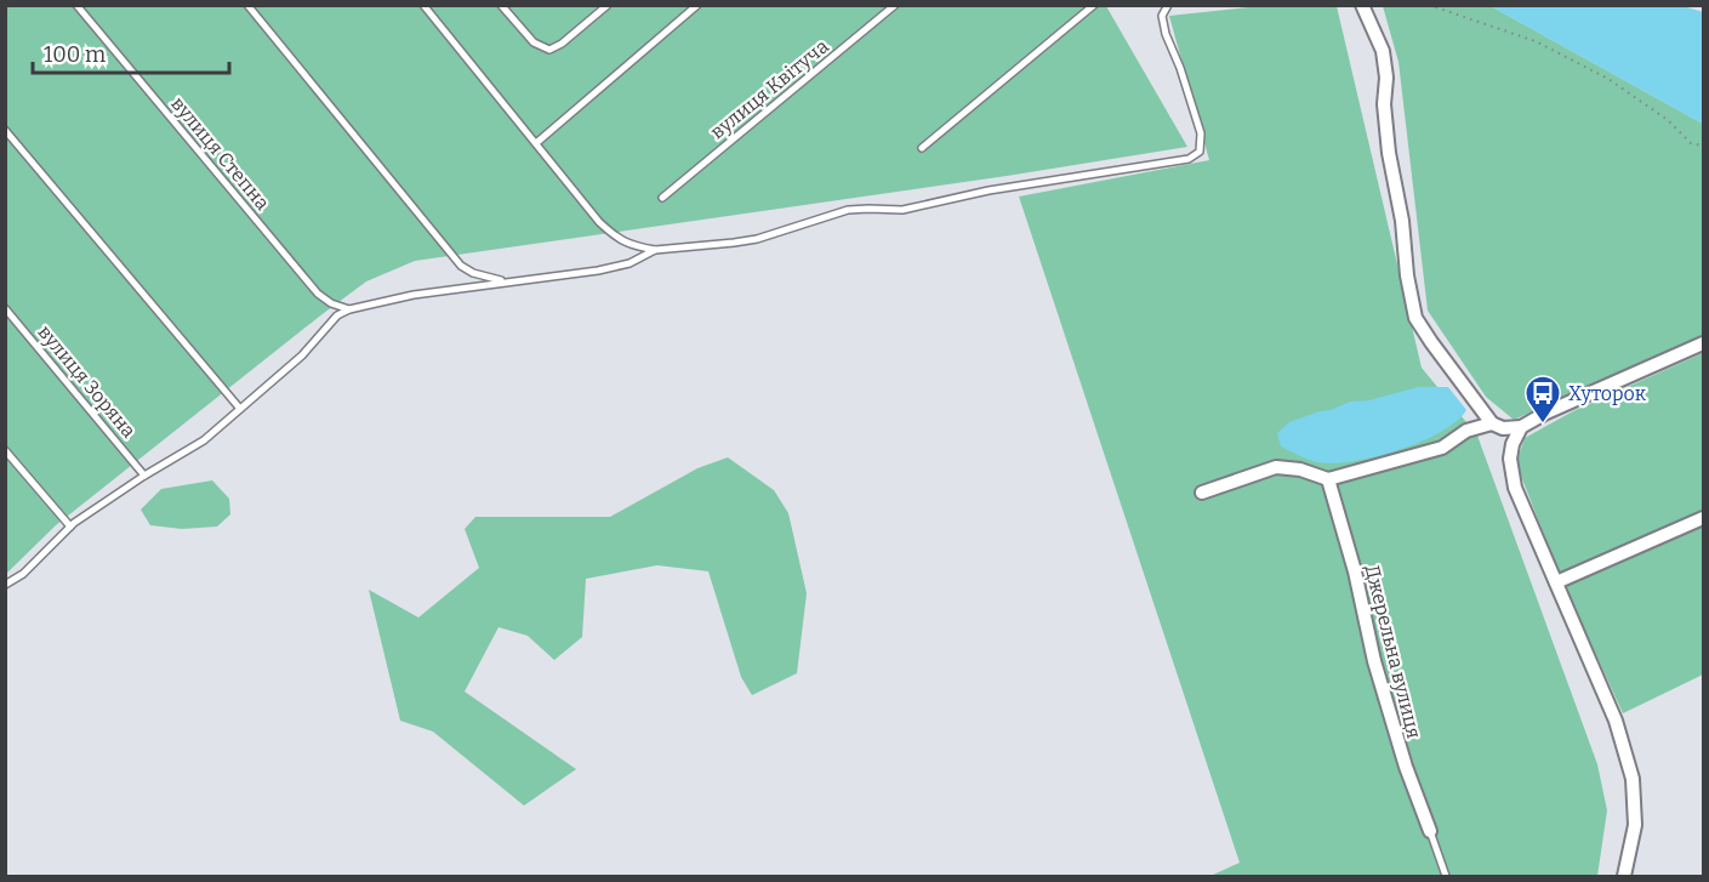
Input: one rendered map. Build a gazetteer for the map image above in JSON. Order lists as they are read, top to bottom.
{
  "streets": {
    "street": ["Джерельна вулиця"],
    "lane": ["вулиця Квітуча", "вулиця Степна", "вулиця Зоряна"]
  },
  "places": {
    "bus stop": ["Хуторок"]
  },
  "scale_bar": "100 m"
}
